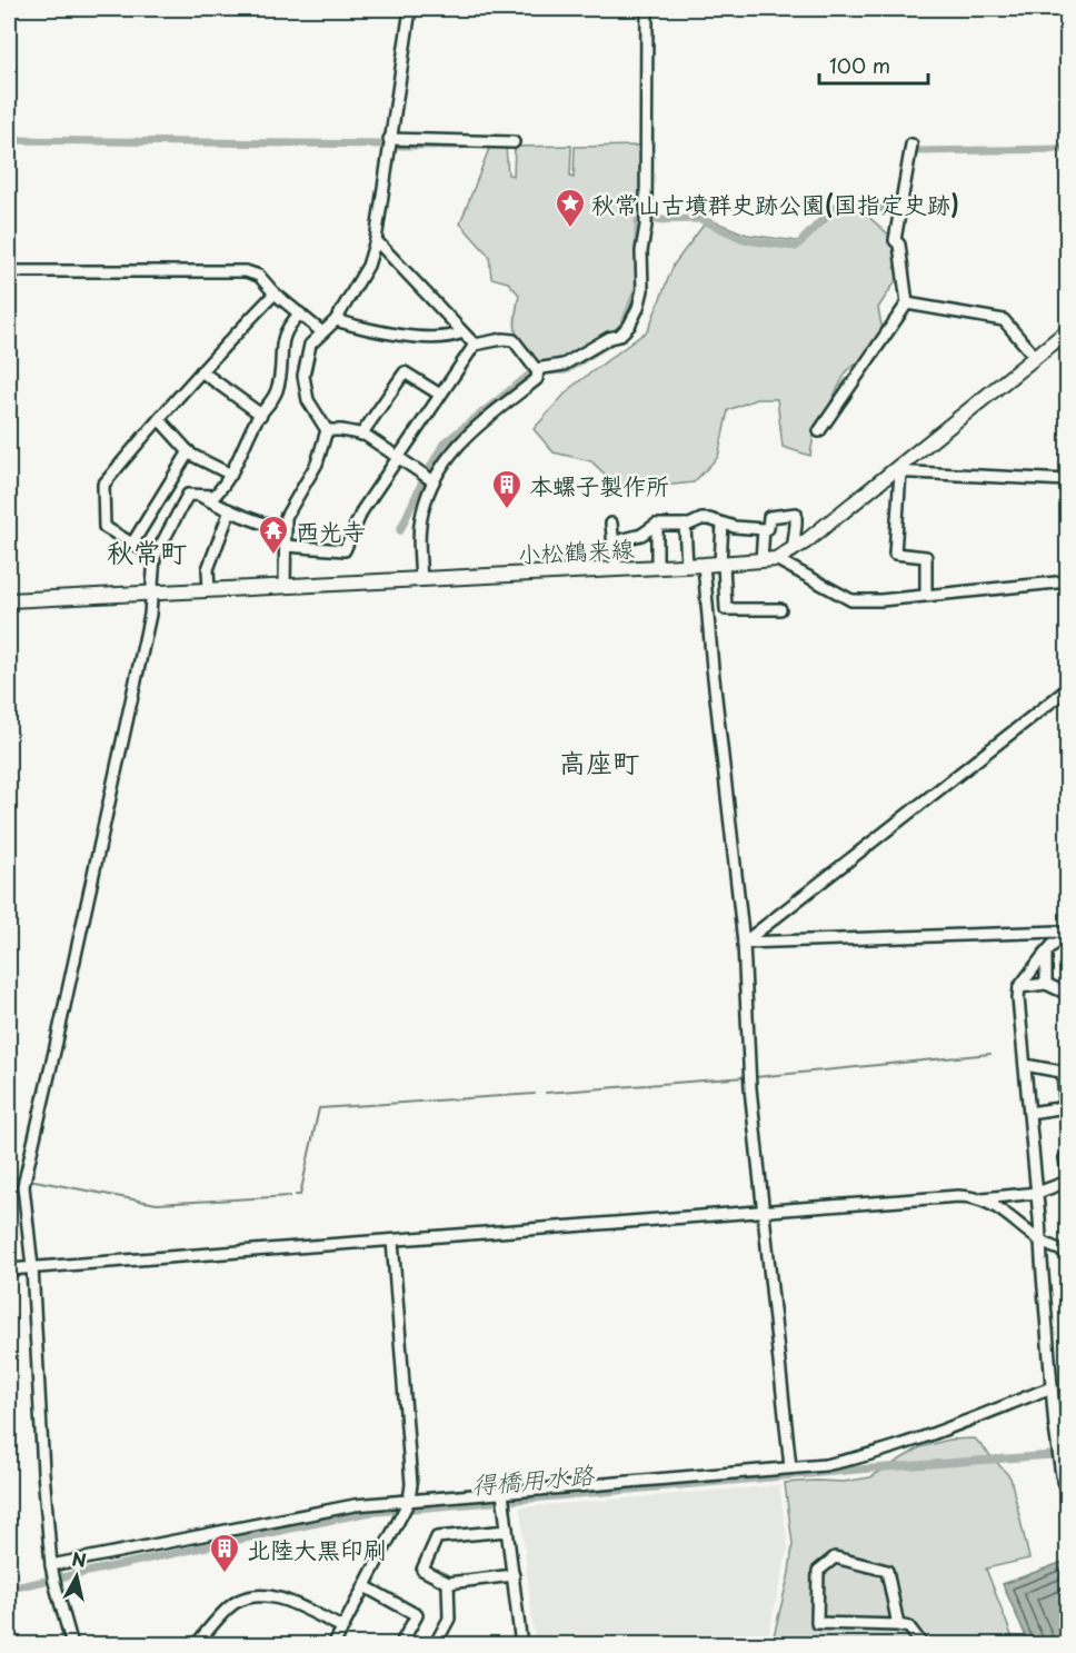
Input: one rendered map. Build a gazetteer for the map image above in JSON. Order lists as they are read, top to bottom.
{
  "streets": {
    "main road": ["小松鶴来線"]
  },
  "districts": ["秋常町", "高座町"],
  "water": ["得橋用水路"],
  "places": {
    "place": ["秋常山古墳群史跡公園(国指定史跡)"],
    "building": ["本螺子製作所", "北陸大黒印刷"],
    "temple": ["西光寺"]
  },
  "scale_bar": "100 m",
  "north": "top"
}
